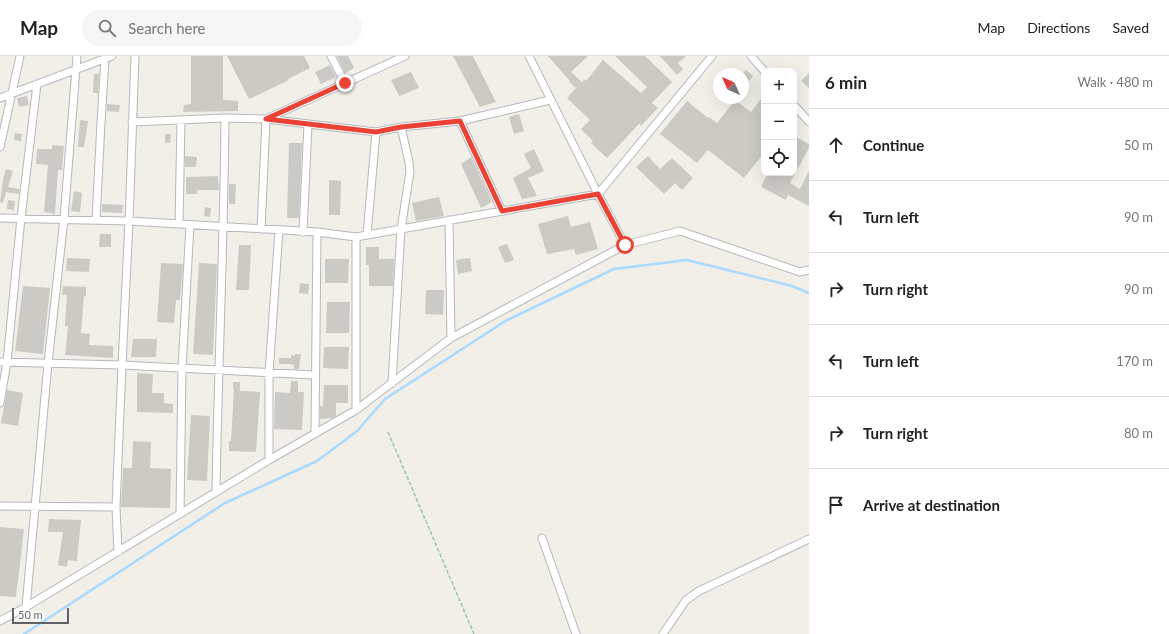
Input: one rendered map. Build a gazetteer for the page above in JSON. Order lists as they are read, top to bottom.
{
  "scale_bar": "50 m",
  "north": "top left",
  "page": {
    "header": "Map",
    "search": "Search here",
    "nav": ["Map", "Directions", "Saved"],
    "heading": ["6 min", "Walk · 480 m"],
    "map_buttons": ["+", "−"],
    "list": [
      ["Continue", "50 m"],
      ["Turn left", "90 m"],
      ["Turn right", "90 m"],
      ["Turn left", "170 m"],
      ["Turn right", "80 m"],
      "Arrive at destination"
    ],
    "scale": "50 m"
  }
}
